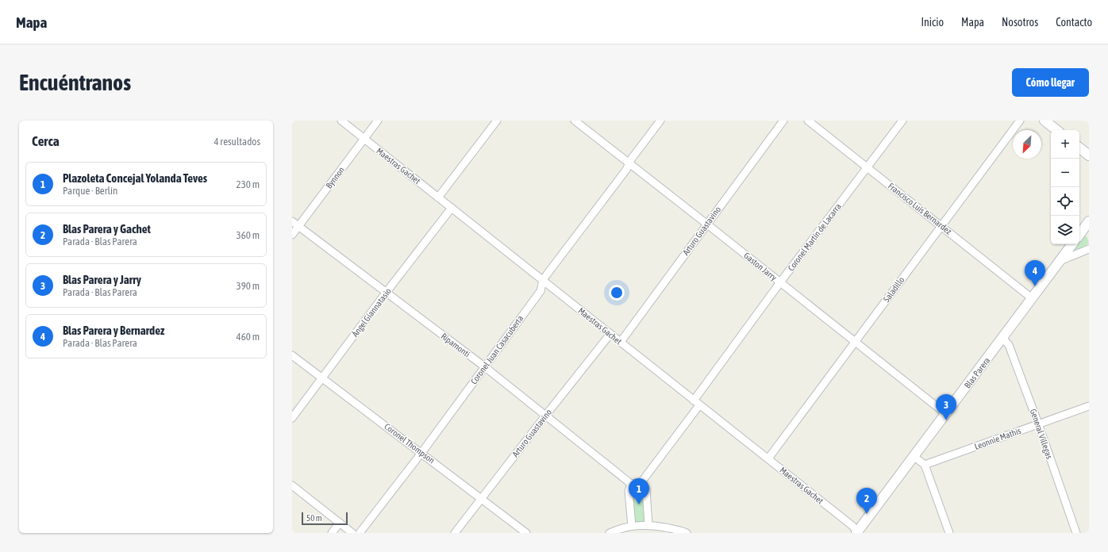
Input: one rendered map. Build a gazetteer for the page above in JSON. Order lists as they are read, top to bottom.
{
  "streets": {
    "street": [
      "Maestras Gachet",
      "Bynnon",
      "Francisco Luís Bernardez",
      "Arturo Guastavino",
      "Coronel Martín de Lacarra",
      "Gaston Jarry",
      "Saladillo",
      "Ángel Giannatasio",
      "Ripamonti",
      "Coronel Juan Casacuberta",
      "Blas Parera",
      "General Villegas",
      "Leonnie Mathis",
      "Coronel Thompson"
    ]
  },
  "crossings": [
    ["Maestras Gachet", "Bynnon"],
    ["Maestras Gachet", "Arturo Guastavino"],
    ["Maestras Gachet", "Coronel Martín de Lacarra"],
    ["Maestras Gachet", "Saladillo"],
    ["Maestras Gachet", "Ángel Giannatasio"],
    ["Maestras Gachet", "Coronel Juan Casacuberta"],
    ["Maestras Gachet", "Blas Parera"],
    ["Bynnon", "Ripamonti"],
    ["Francisco Luís Bernardez", "Coronel Martín de Lacarra"],
    ["Francisco Luís Bernardez", "Saladillo"],
    ["Francisco Luís Bernardez", "Blas Parera"],
    ["Arturo Guastavino", "Gaston Jarry"],
    ["Arturo Guastavino", "Ripamonti"],
    ["Arturo Guastavino", "Coronel Thompson"],
    ["Coronel Martín de Lacarra", "Gaston Jarry"],
    ["Gaston Jarry", "Saladillo"],
    ["Gaston Jarry", "Coronel Juan Casacuberta"],
    ["Gaston Jarry", "Blas Parera"],
    ["Ángel Giannatasio", "Ripamonti"],
    ["Ángel Giannatasio", "Coronel Thompson"],
    ["Ripamonti", "Coronel Juan Casacuberta"],
    ["Coronel Juan Casacuberta", "Coronel Thompson"],
    ["Blas Parera", "General Villegas"],
    ["General Villegas", "Leonnie Mathis"]
  ],
  "scale_bar": "50 m",
  "north": "bottom left",
  "page": {
    "header": "Mapa",
    "nav": [
      "Inicio",
      "Mapa",
      "Nosotros",
      "Contacto"
    ],
    "buttons": "Cómo llegar",
    "title": "Encuéntranos",
    "heading": ["Cerca", "4 resultados"],
    "map_buttons": ["+", "−"],
    "list": [
      {
        "mark": "1",
        "name": "Plazoleta Concejal Yolanda Teves",
        "note": "Parque · Berlín",
        "value": "230 m"
      },
      {
        "mark": "2",
        "name": "Blas Parera y Gachet",
        "note": "Parada · Blas Parera",
        "value": "360 m"
      },
      {
        "mark": "3",
        "name": "Blas Parera y Jarry",
        "note": "Parada · Blas Parera",
        "value": "390 m"
      },
      {
        "mark": "4",
        "name": "Blas Parera y Bernardez",
        "note": "Parada · Blas Parera",
        "value": "460 m"
      }
    ],
    "pins": [
      "4",
      "3",
      "1",
      "2"
    ],
    "scale": "50 m"
  }
}
